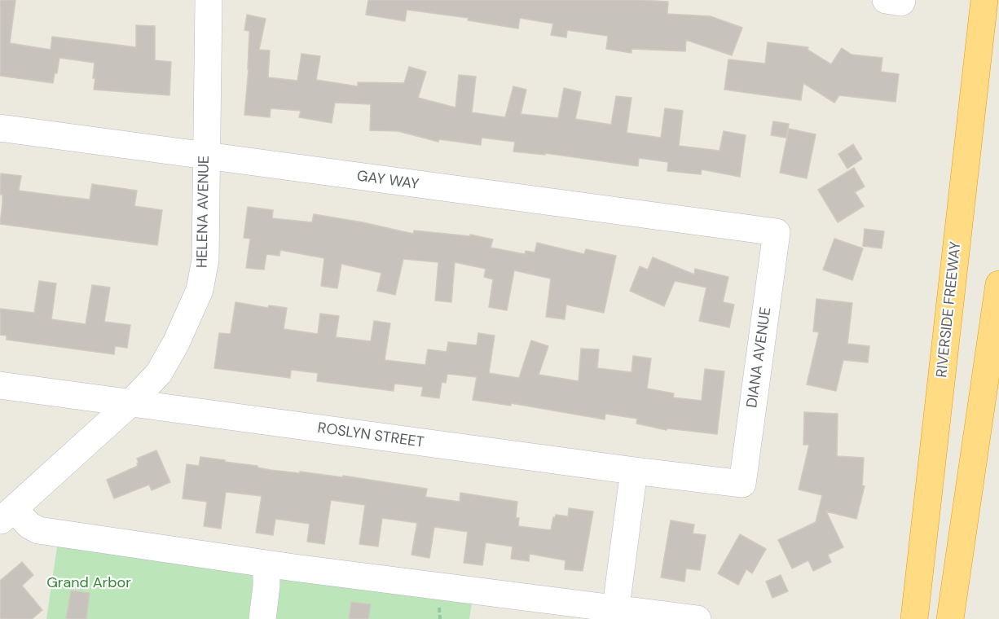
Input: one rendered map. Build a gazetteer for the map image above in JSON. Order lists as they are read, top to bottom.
{
  "streets": {
    "highway": ["RIVERSIDE FREEWAY"],
    "street": [
      "GAY WAY",
      "HELENA AVENUE",
      "DIANA AVENUE",
      "ROSLYN STREET"
    ]
  },
  "crossings": [
    ["GAY WAY", "HELENA AVENUE"],
    ["GAY WAY", "DIANA AVENUE"],
    ["HELENA AVENUE", "ROSLYN STREET"],
    ["DIANA AVENUE", "ROSLYN STREET"]
  ],
  "parks": ["Grand Arbor"]
}
